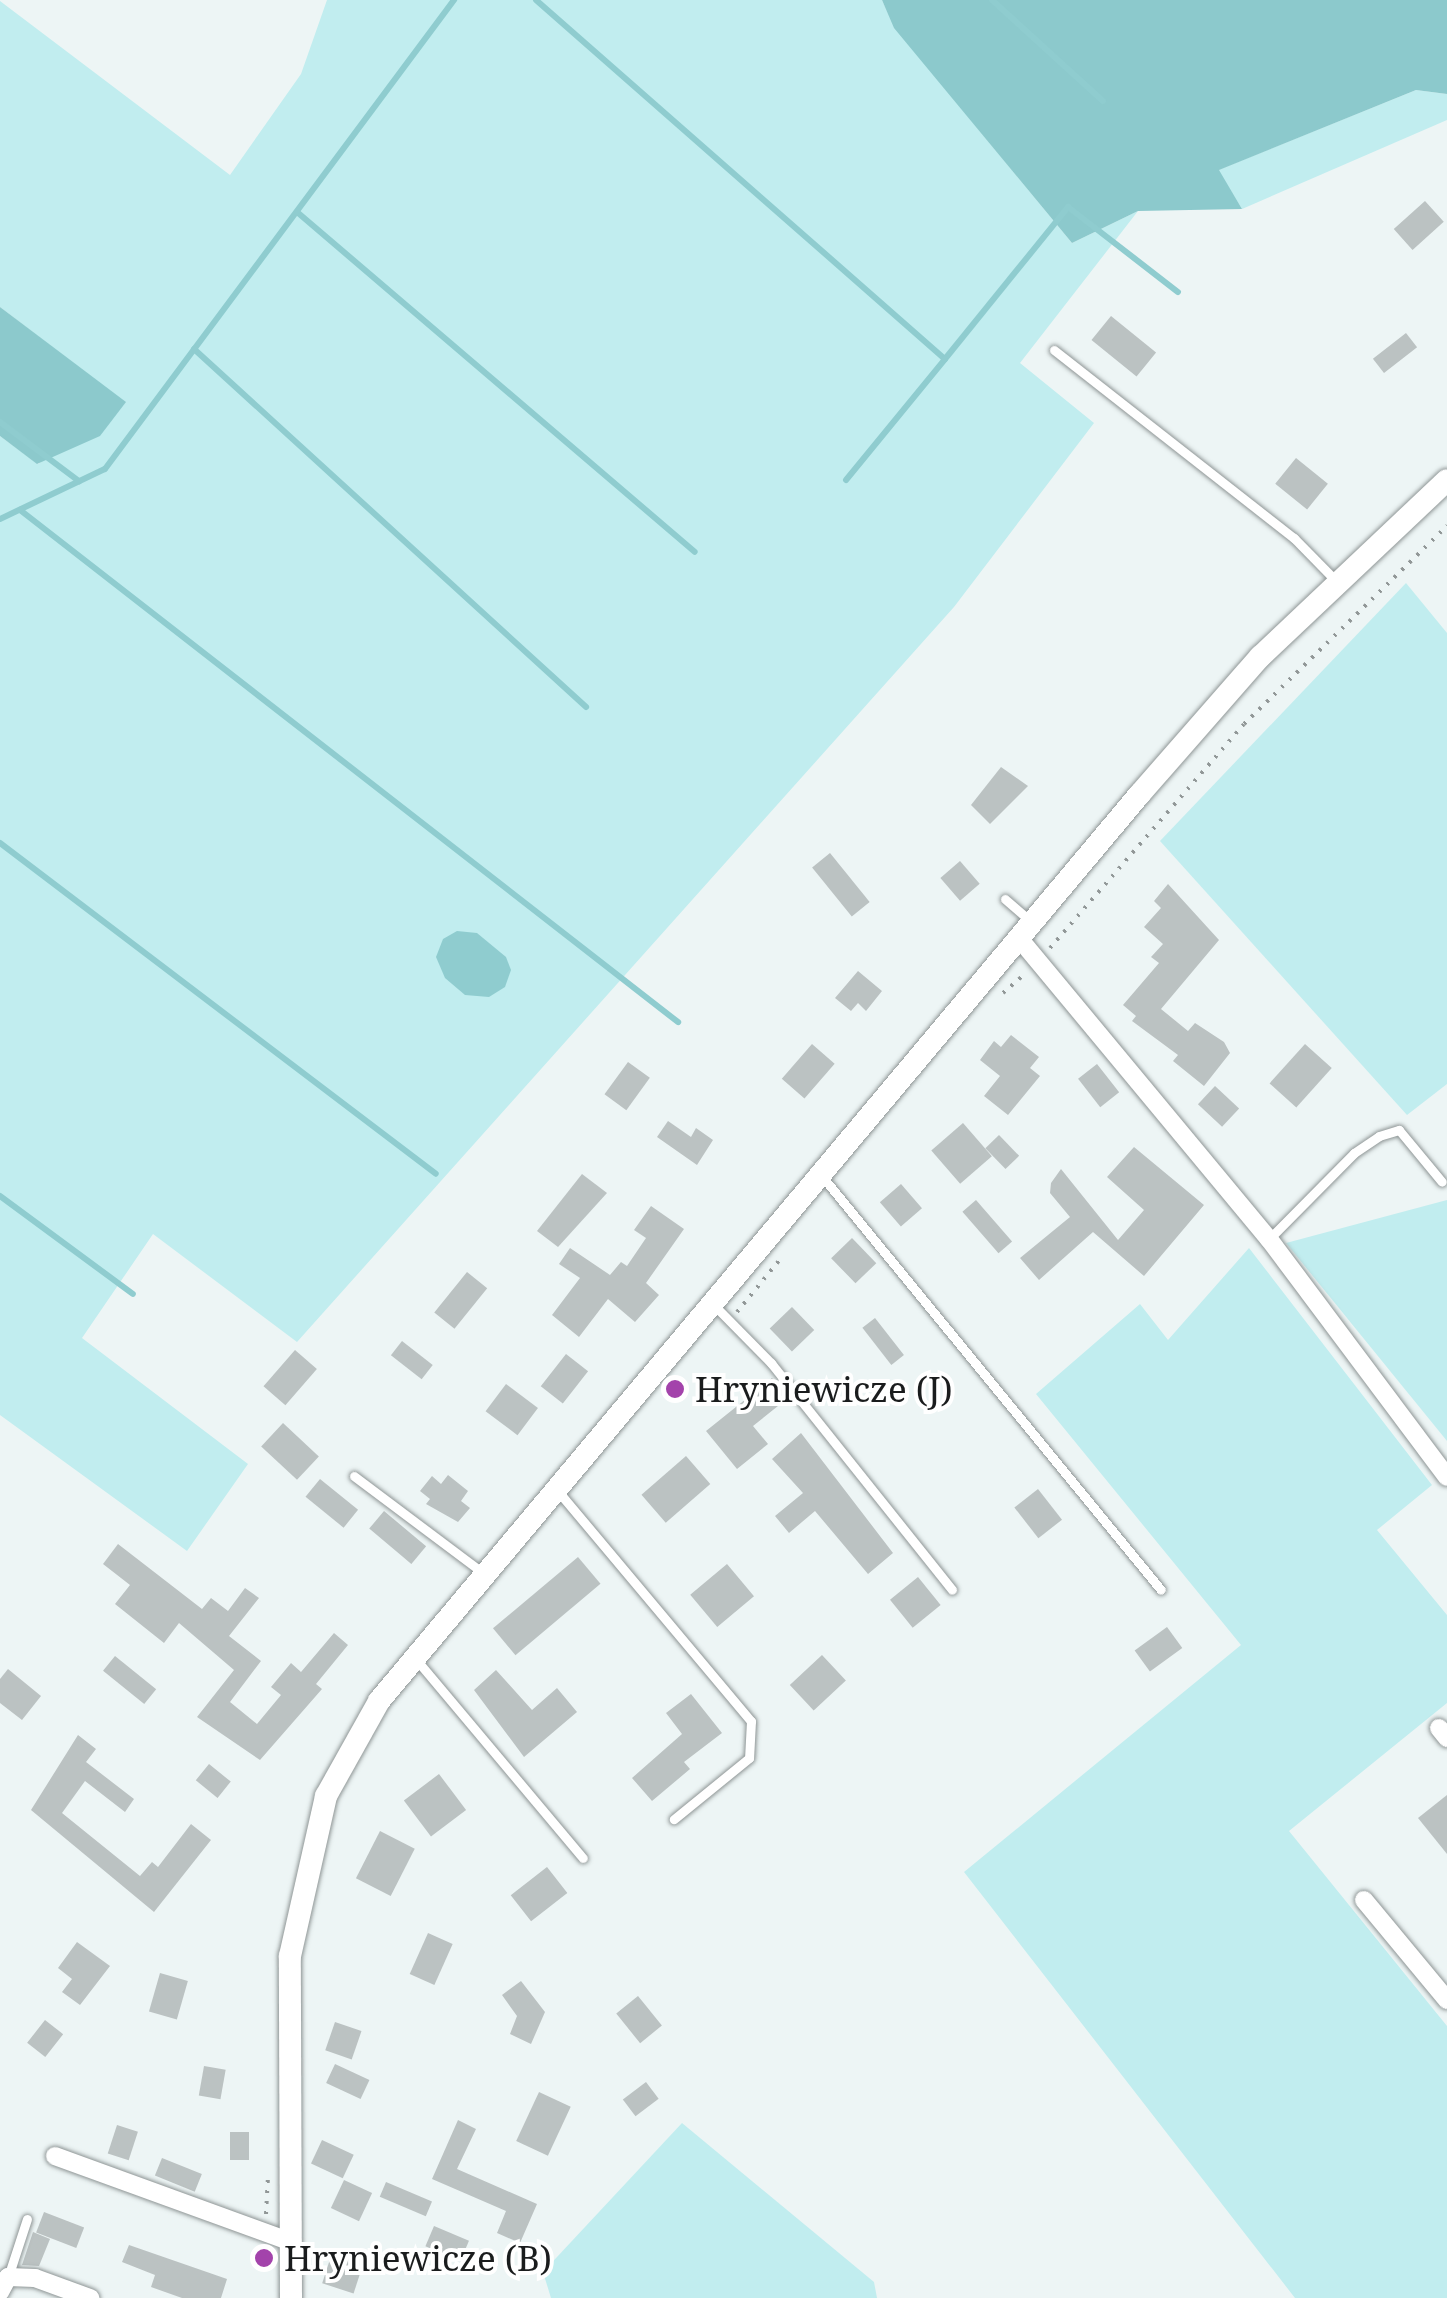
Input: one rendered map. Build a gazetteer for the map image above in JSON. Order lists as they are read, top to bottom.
{
  "places": ["Hryniewicze (J)", "Hryniewicze (B)"]
}
